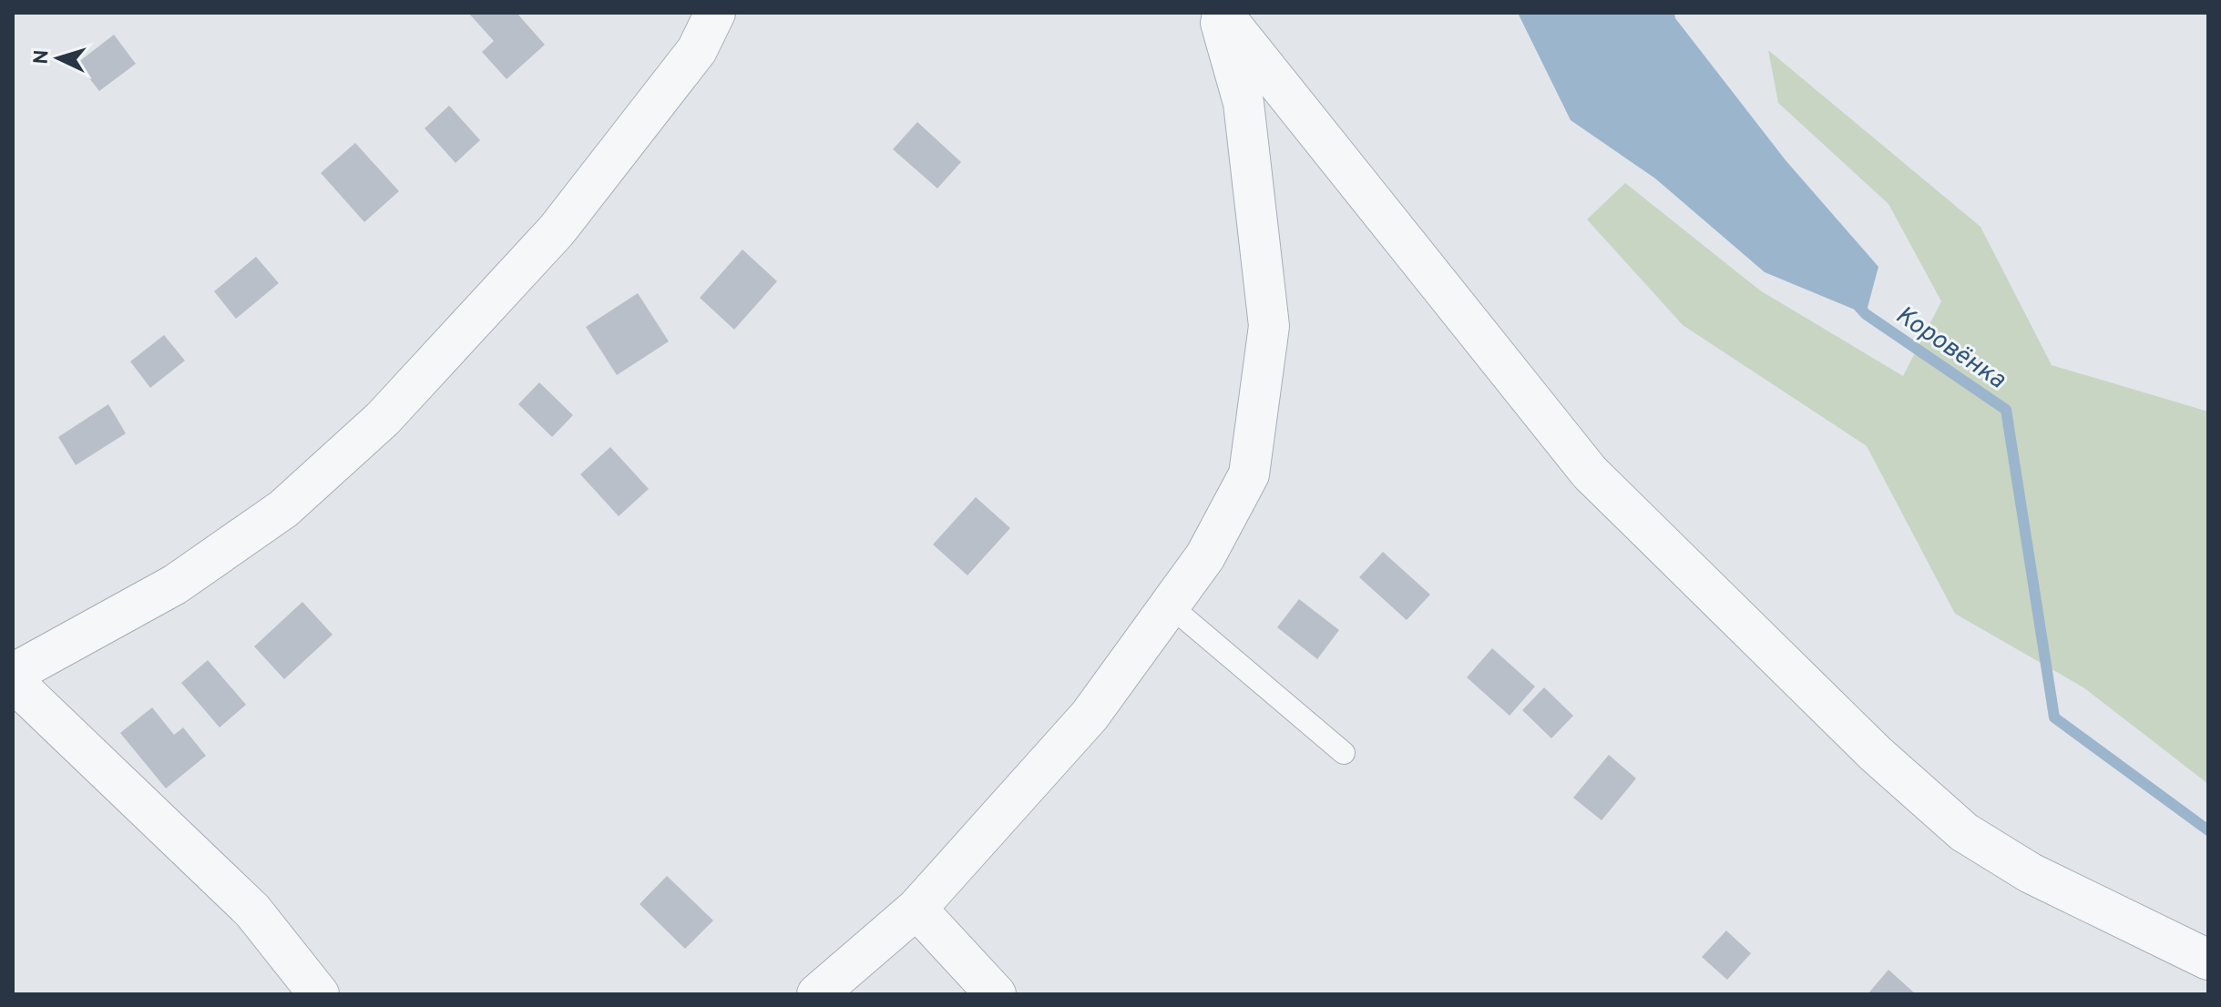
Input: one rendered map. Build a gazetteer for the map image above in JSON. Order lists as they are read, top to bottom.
{
  "water": ["Коровёнка"],
  "north": "left"
}
